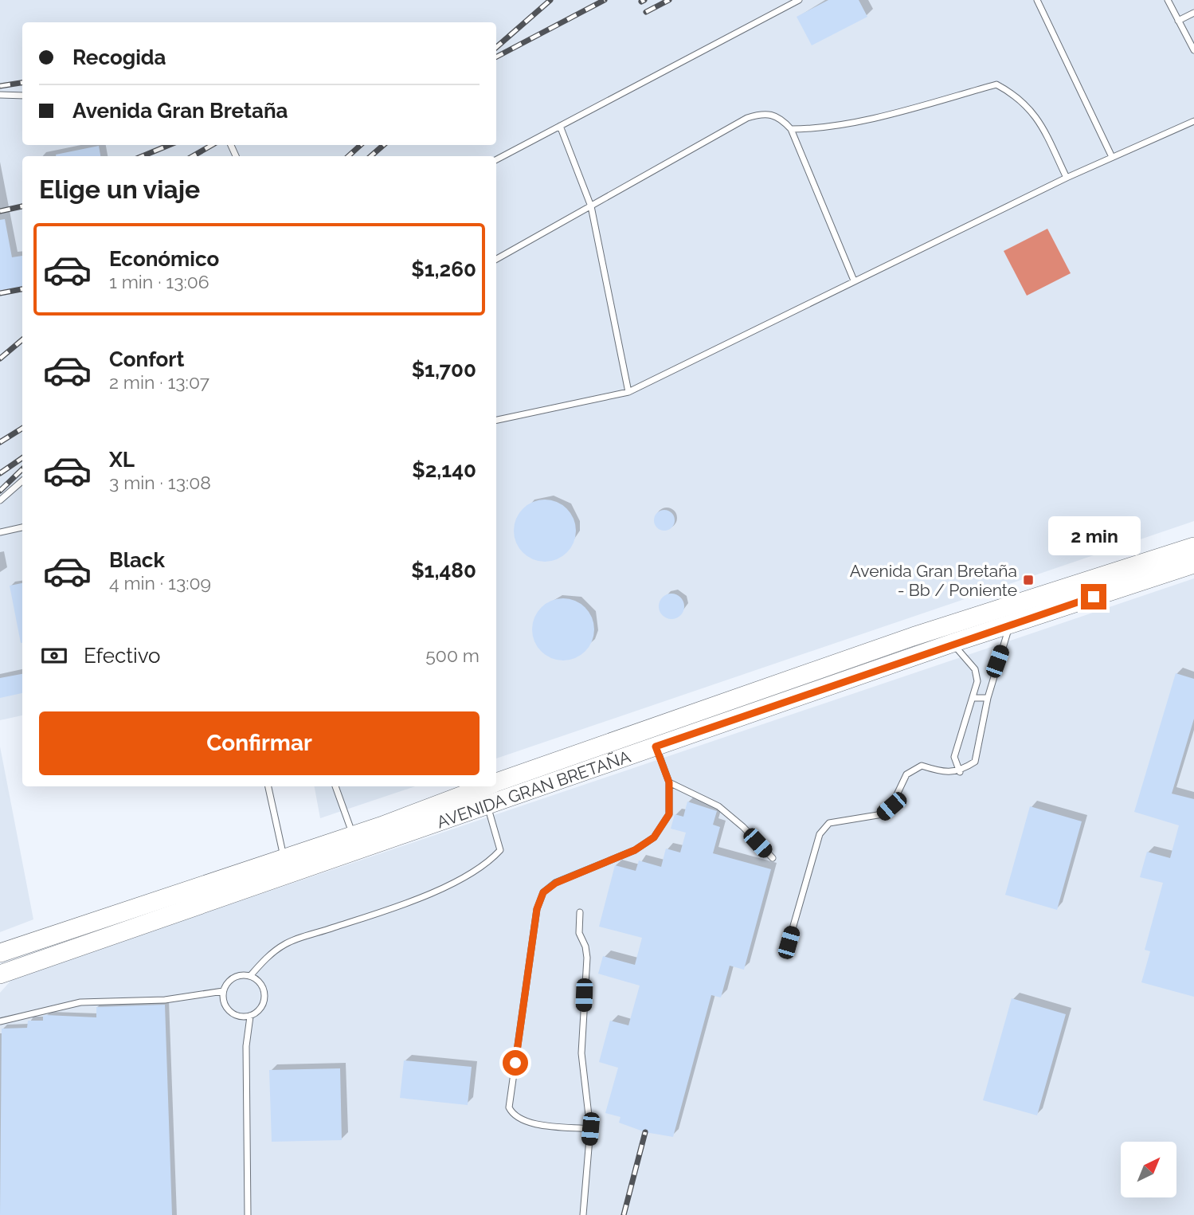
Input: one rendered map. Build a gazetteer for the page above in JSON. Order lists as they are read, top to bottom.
{
  "streets": {
    "main road": ["AVENIDA GRAN BRETAÑA"]
  },
  "places": {
    "transit": ["Avenida Gran Bretaña - Bb / Poniente"]
  },
  "north": "top right",
  "page": {
    "banner": ["Recogida", "Avenida Gran Bretaña"],
    "heading": "Elige un viaje",
    "list": [
      {
        "name": "Económico",
        "note": "1 min · 13:06",
        "value": "$1,260"
      },
      {
        "name": "Confort",
        "note": "2 min · 13:07",
        "value": "$1,700"
      },
      {
        "name": "XL",
        "note": "3 min · 13:08",
        "value": "$2,140"
      },
      {
        "name": "Black",
        "note": "4 min · 13:09",
        "value": "$1,480"
      }
    ],
    "bubble": "2 min",
    "pay": ["Efectivo", "500 m"],
    "buttons": "Confirmar"
  }
}
